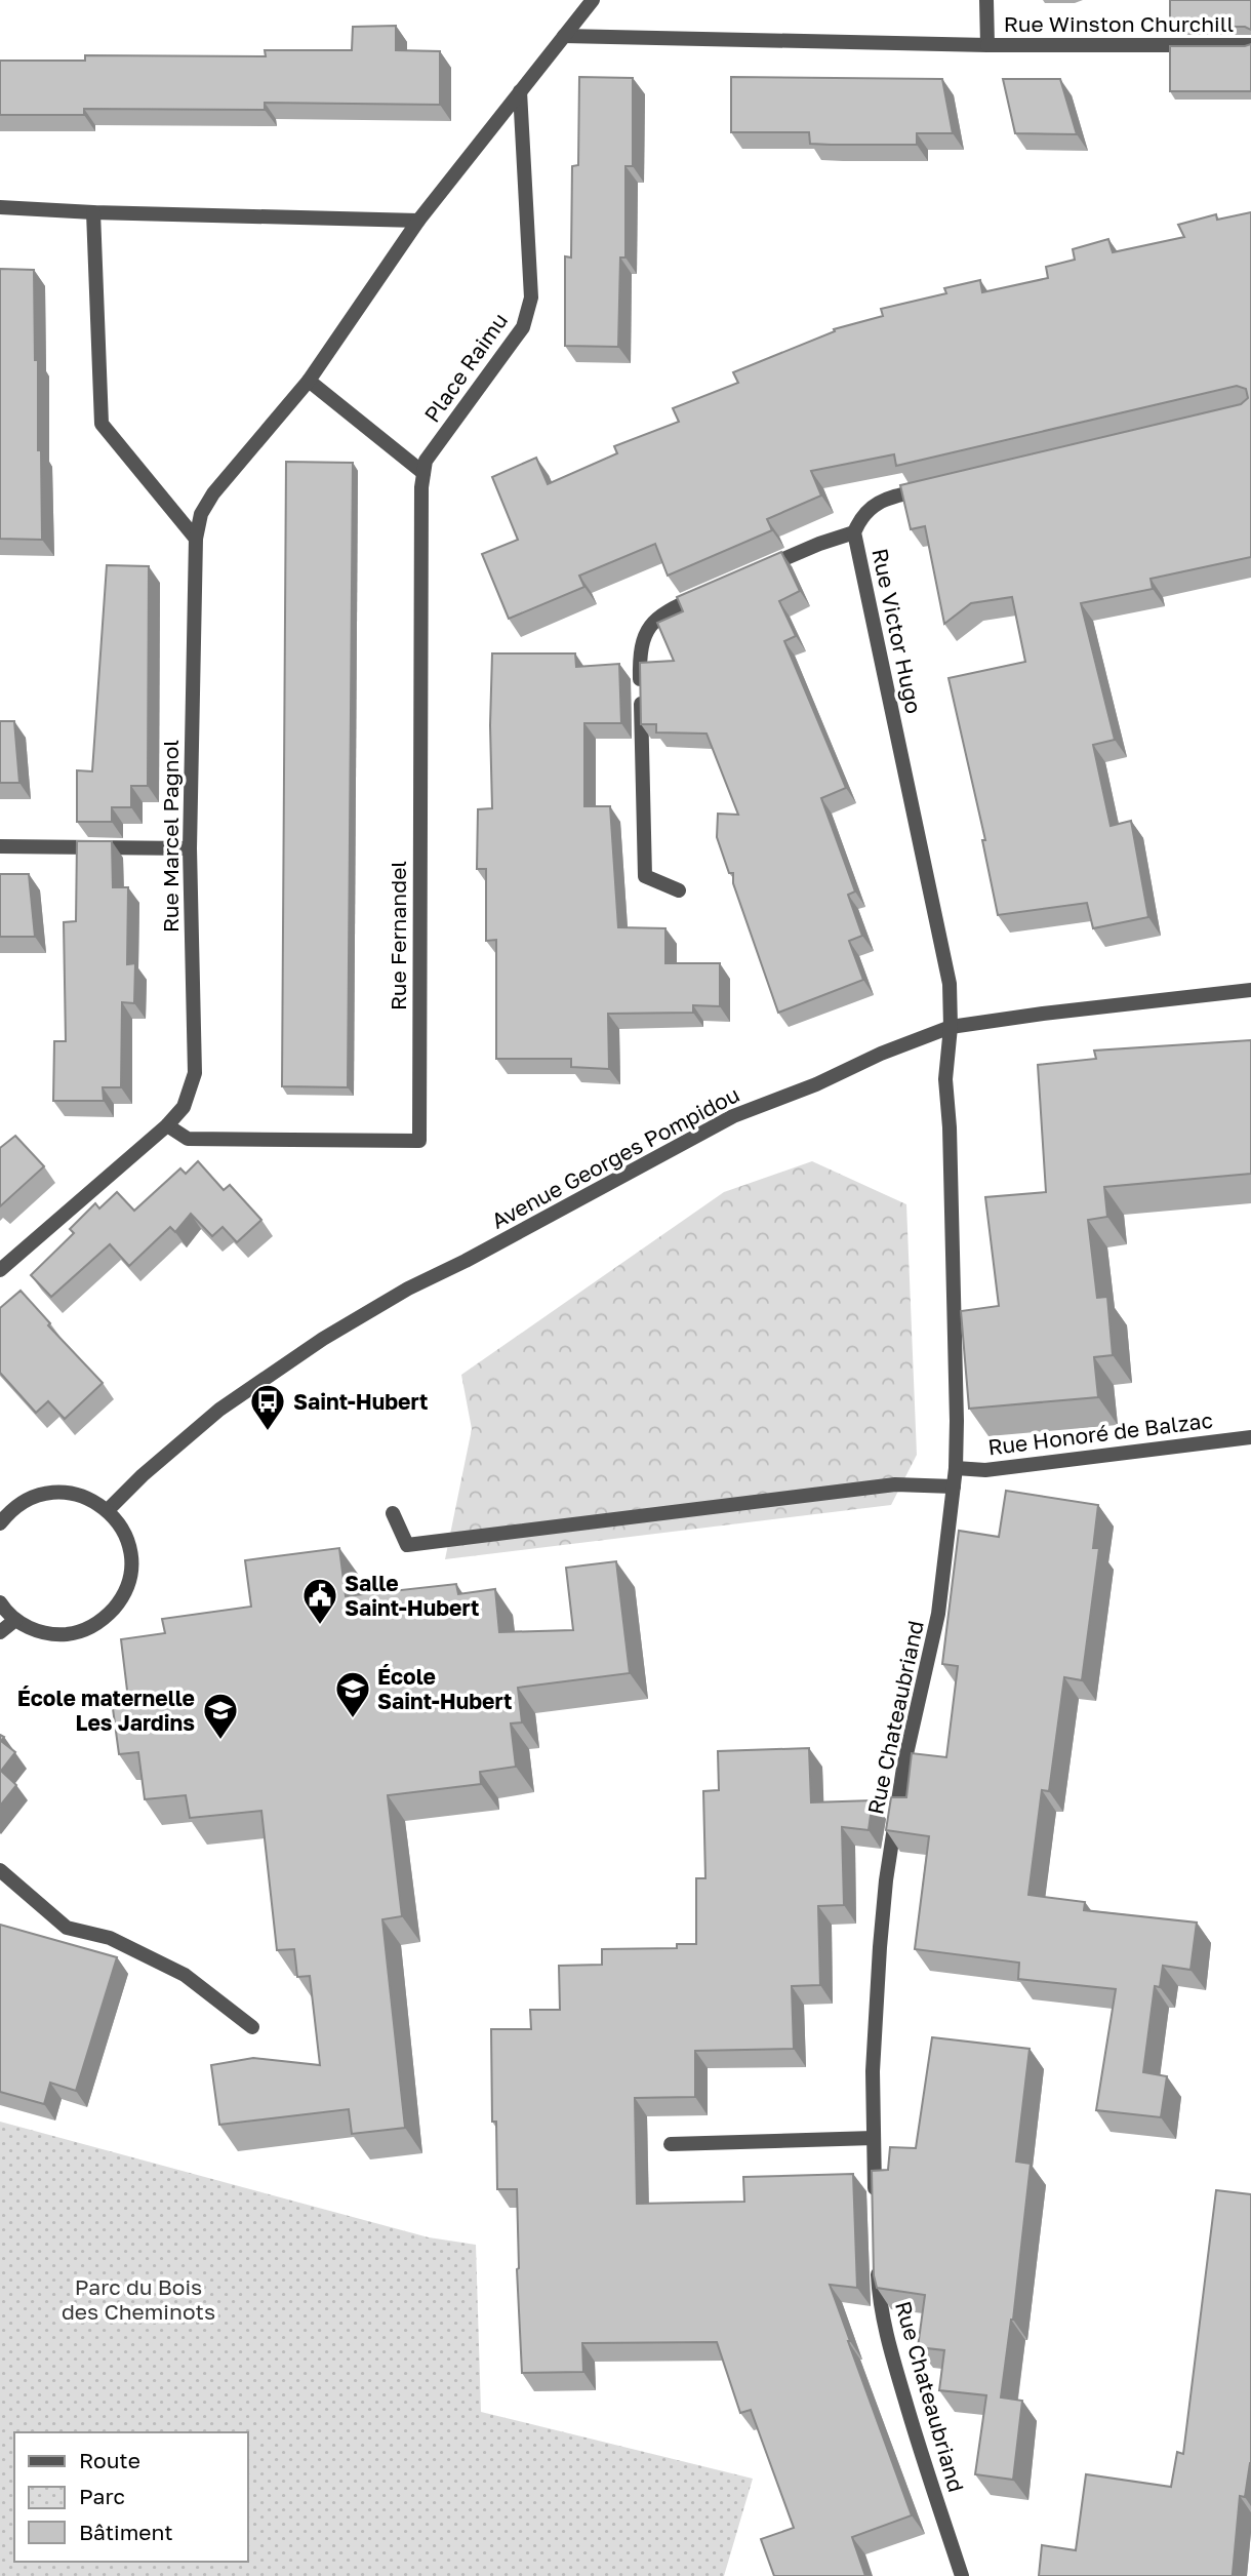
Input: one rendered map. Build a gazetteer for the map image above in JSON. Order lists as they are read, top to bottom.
{
  "streets": {
    "street": [
      "Rue Winston Churchill",
      "Place Raimu",
      "Rue Victor Hugo",
      "Rue Marcel Pagnol",
      "Rue Fernandel",
      "Avenue Georges Pompidou",
      "Rue Honoré de Balzac",
      "Rue Chateaubriand"
    ]
  },
  "crossings": [
    ["Place Raimu", "Rue Fernandel"],
    ["Rue Victor Hugo", "Avenue Georges Pompidou"],
    ["Rue Victor Hugo", "Rue Chateaubriand"],
    ["Rue Marcel Pagnol", "Rue Fernandel"],
    ["Avenue Georges Pompidou", "Rue Chateaubriand"],
    ["Rue Honoré de Balzac", "Rue Chateaubriand"]
  ],
  "parks": ["Parc du Bois des Cheminots"],
  "places": {
    "bus stop": ["Saint-Hubert"],
    "public building": ["Salle Saint-Hubert"],
    "school or university": ["École Saint-Hubert", "École maternelle Les Jardins"]
  },
  "legend": ["Route", "Parc", "Bâtiment"]
}
